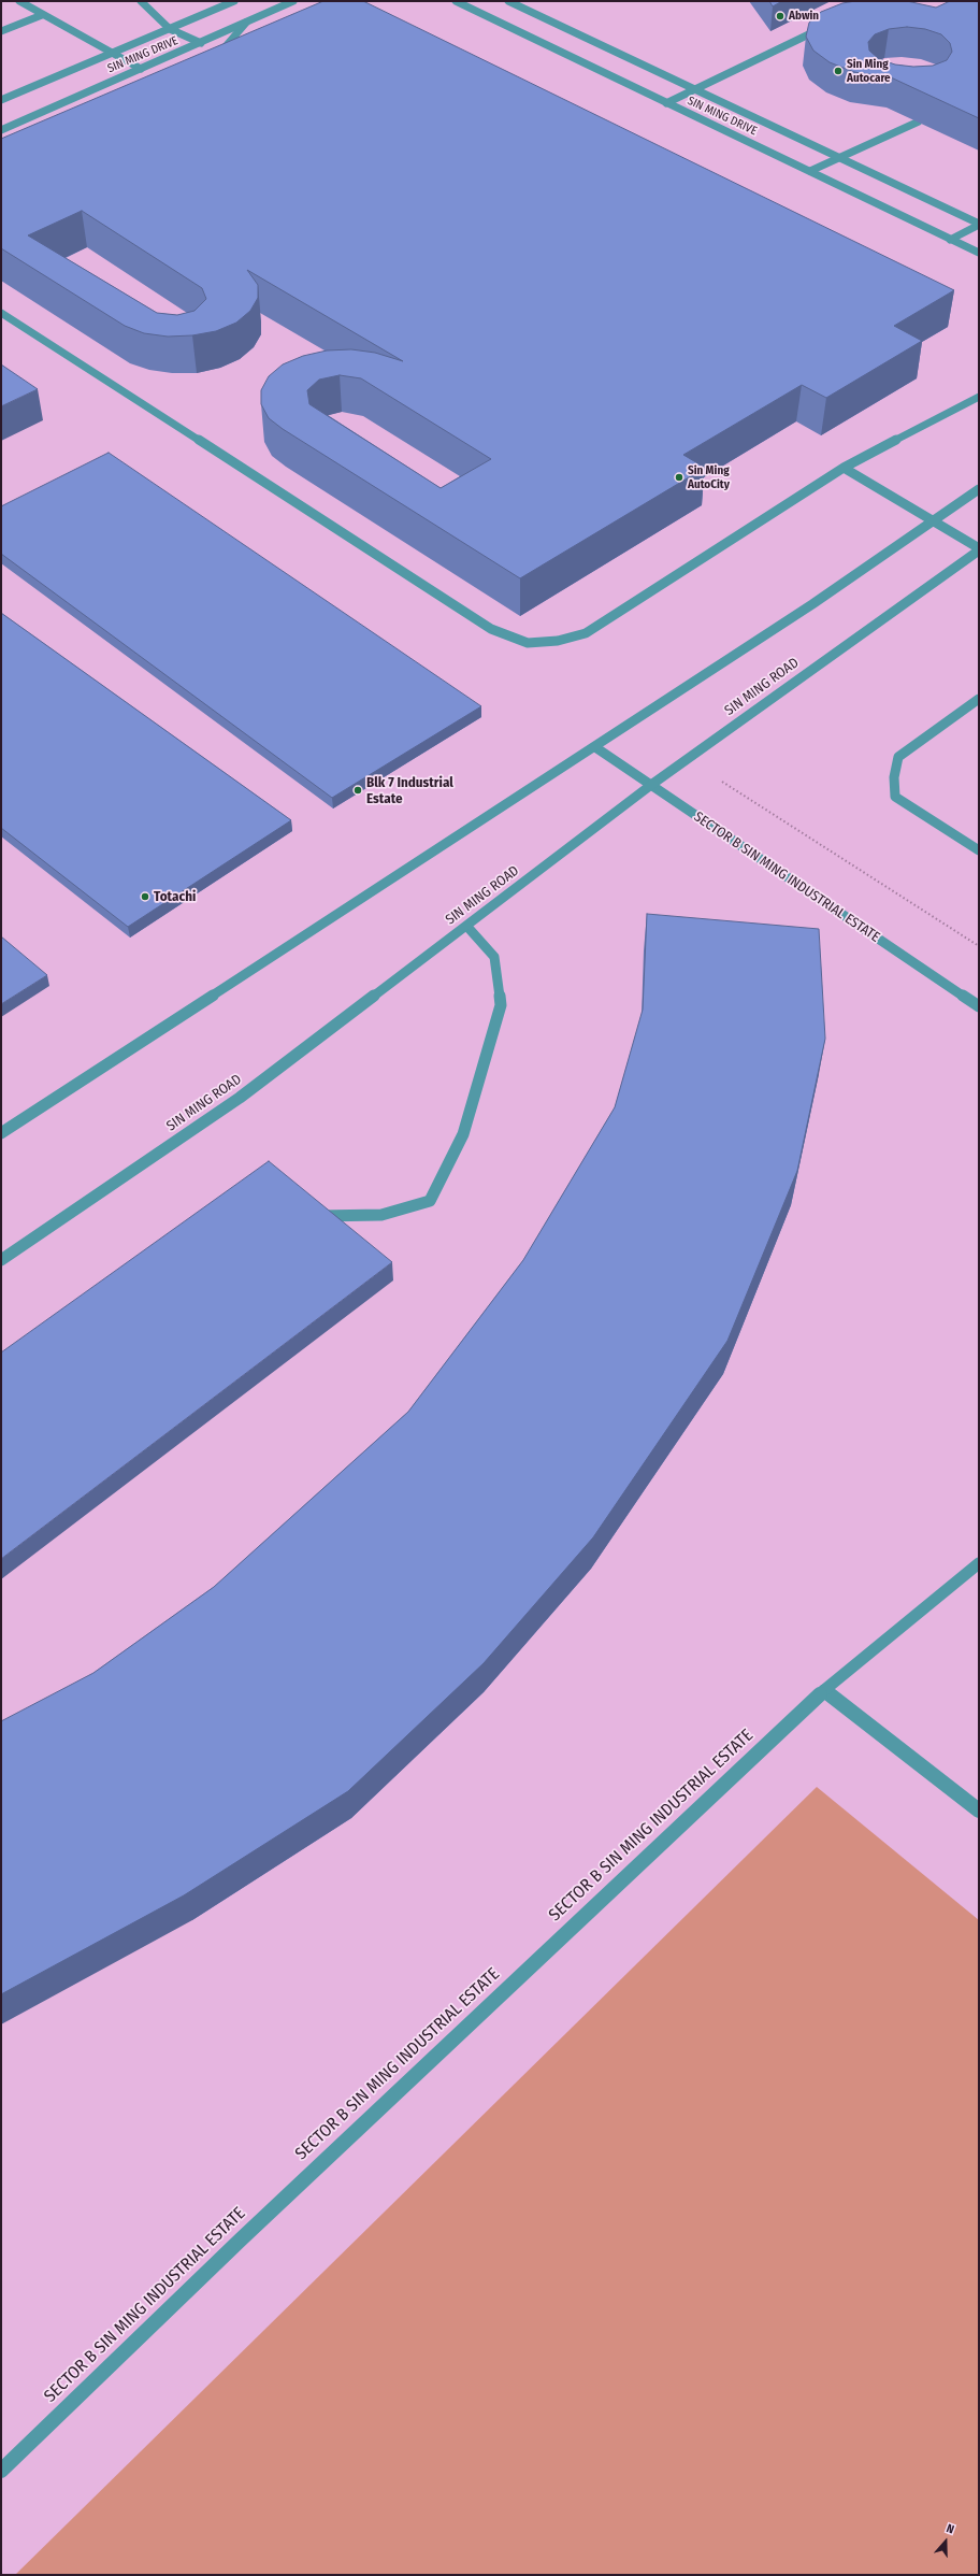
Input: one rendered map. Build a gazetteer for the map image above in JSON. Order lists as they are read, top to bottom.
{
  "streets": {
    "street": ["SIN MING DRIVE", "SIN MING ROAD", "SECTOR B SIN MING INDUSTRIAL ESTATE"]
  },
  "crossings": [
    ["SIN MING ROAD", "SECTOR B SIN MING INDUSTRIAL ESTATE"]
  ],
  "places": [
    "Abwin",
    "Sin Ming Autocare",
    "Sin Ming AutoCity",
    "Blk 7 Industrial Estate",
    "Totachi"
  ],
  "north": "top"
}
